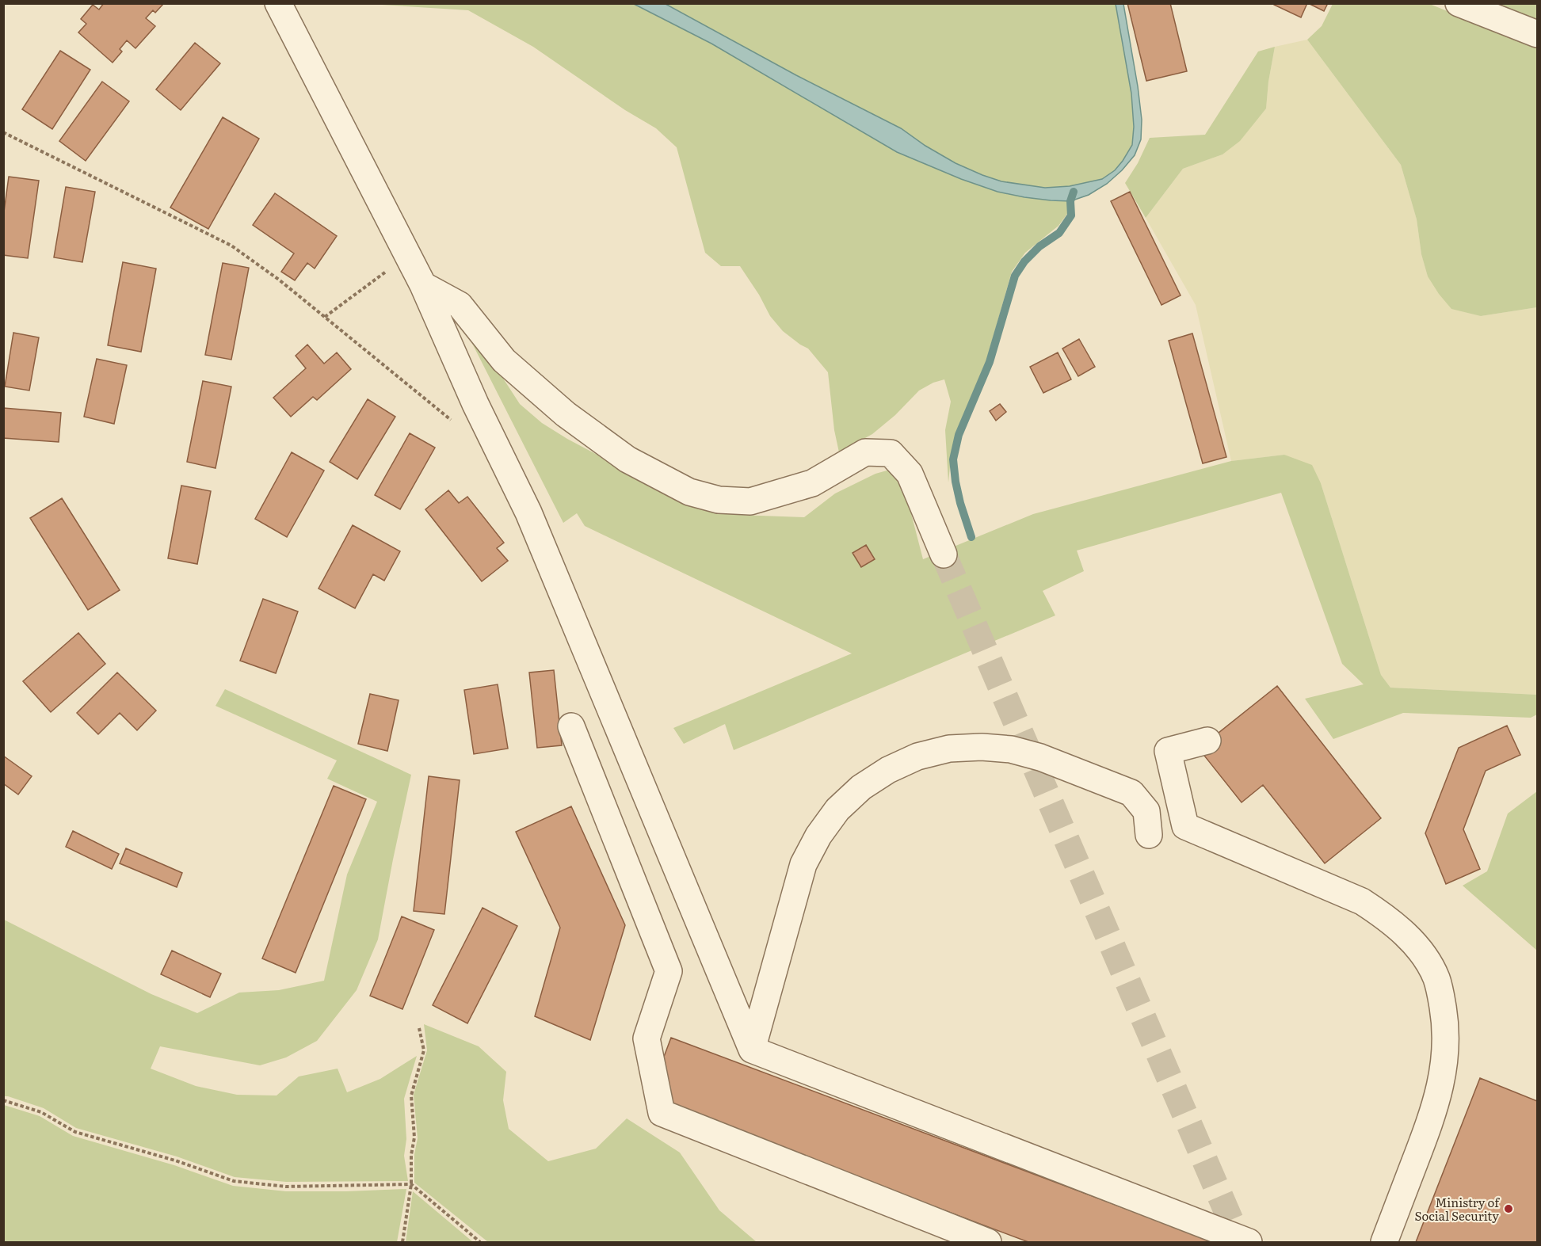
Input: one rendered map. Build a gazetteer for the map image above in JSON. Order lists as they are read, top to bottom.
{
  "places": ["Ministry of Social Security"]
}
